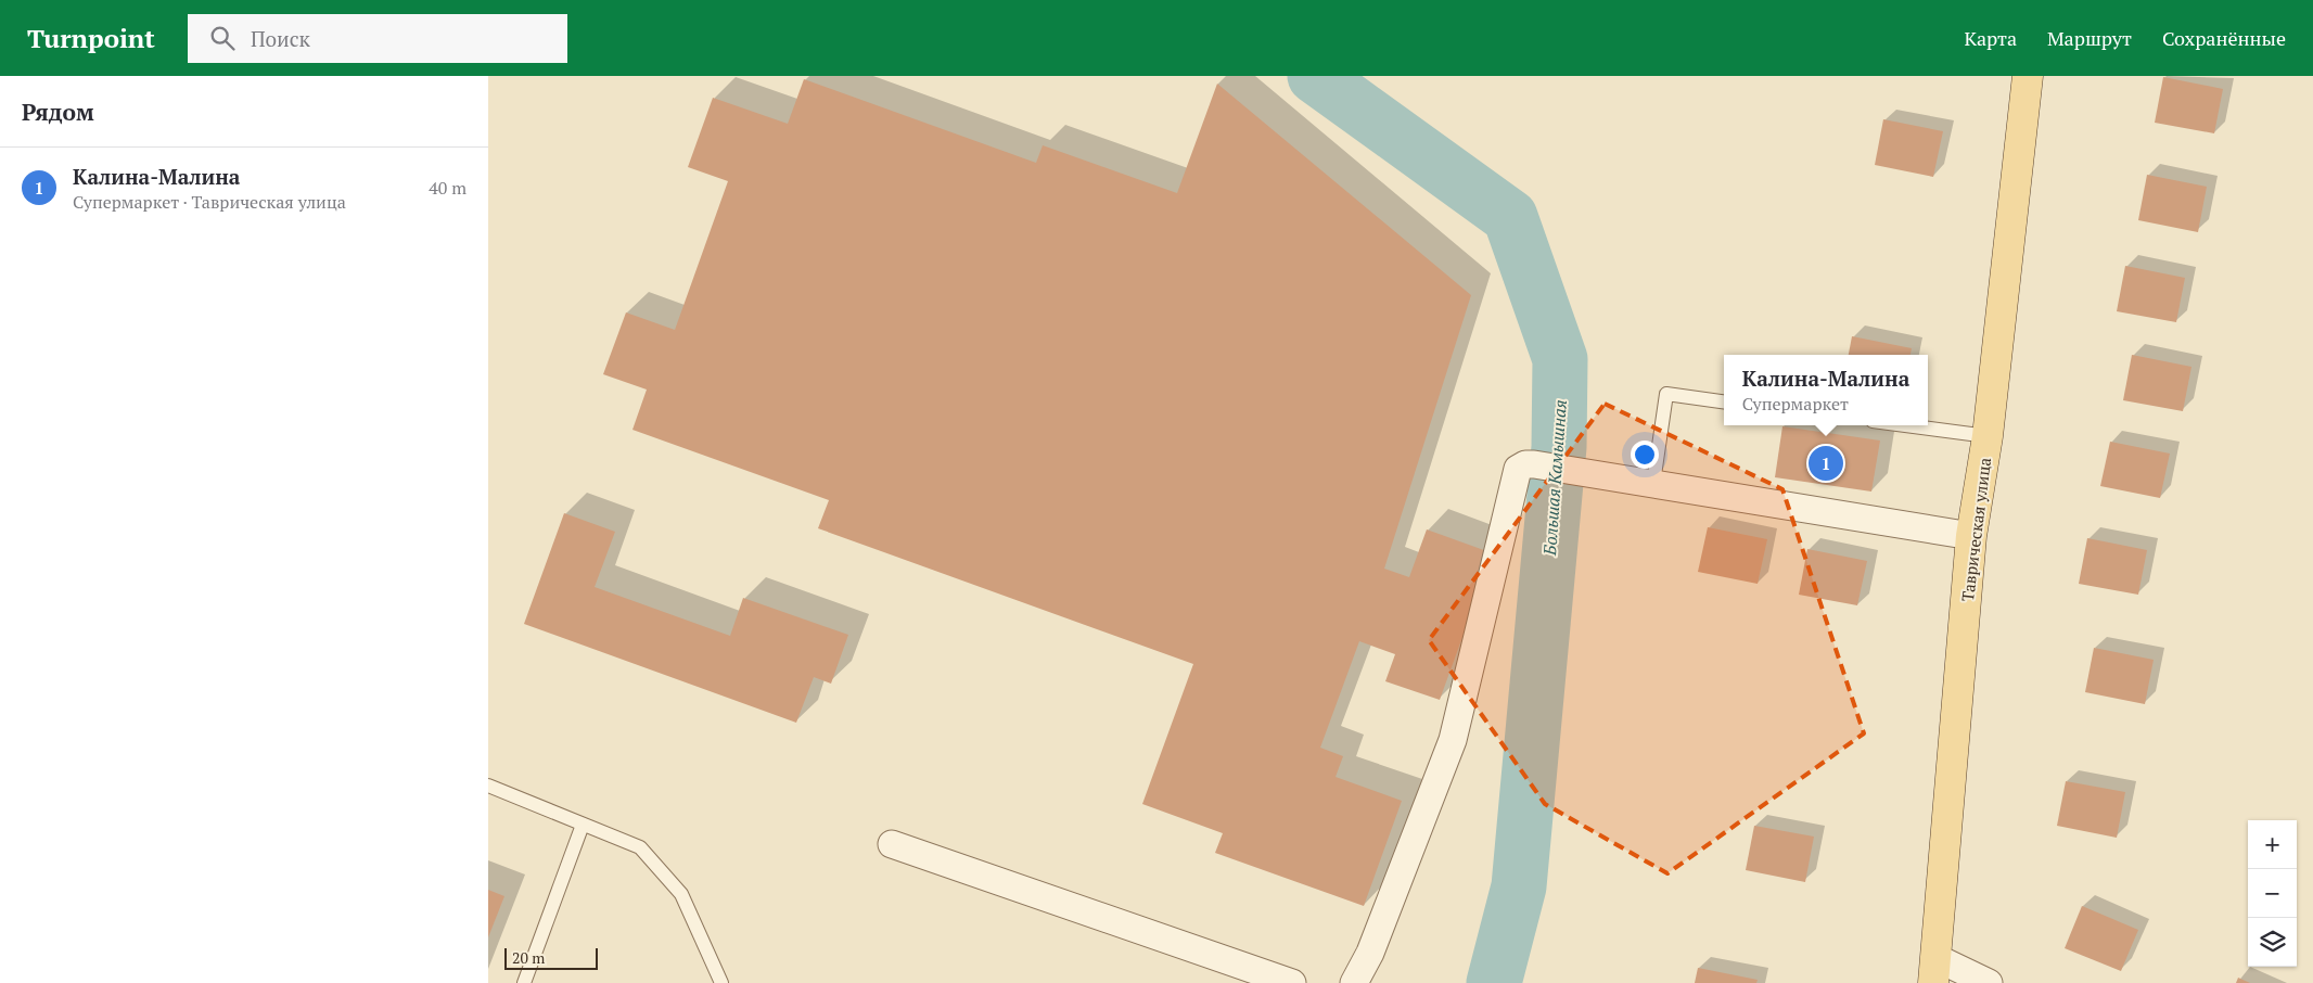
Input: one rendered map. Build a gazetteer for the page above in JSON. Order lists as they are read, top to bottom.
{
  "streets": {
    "main road": ["Таврическая улица"]
  },
  "water": ["Большая Камышная"],
  "scale_bar": "20 m",
  "page": {
    "header": "Turnpoint",
    "search": "Поиск",
    "nav": ["Карта", "Маршрут", "Сохранённые"],
    "heading": "Рядом",
    "list": [
      {
        "mark": "1",
        "name": "Калина-Малина",
        "note": "Супермаркет · Таврическая улица",
        "value": "40 m"
      }
    ],
    "popup": ["Калина-Малина", "Супермаркет"],
    "pins": "1",
    "map_buttons": ["+", "−"],
    "scale": "20 m"
  }
}
